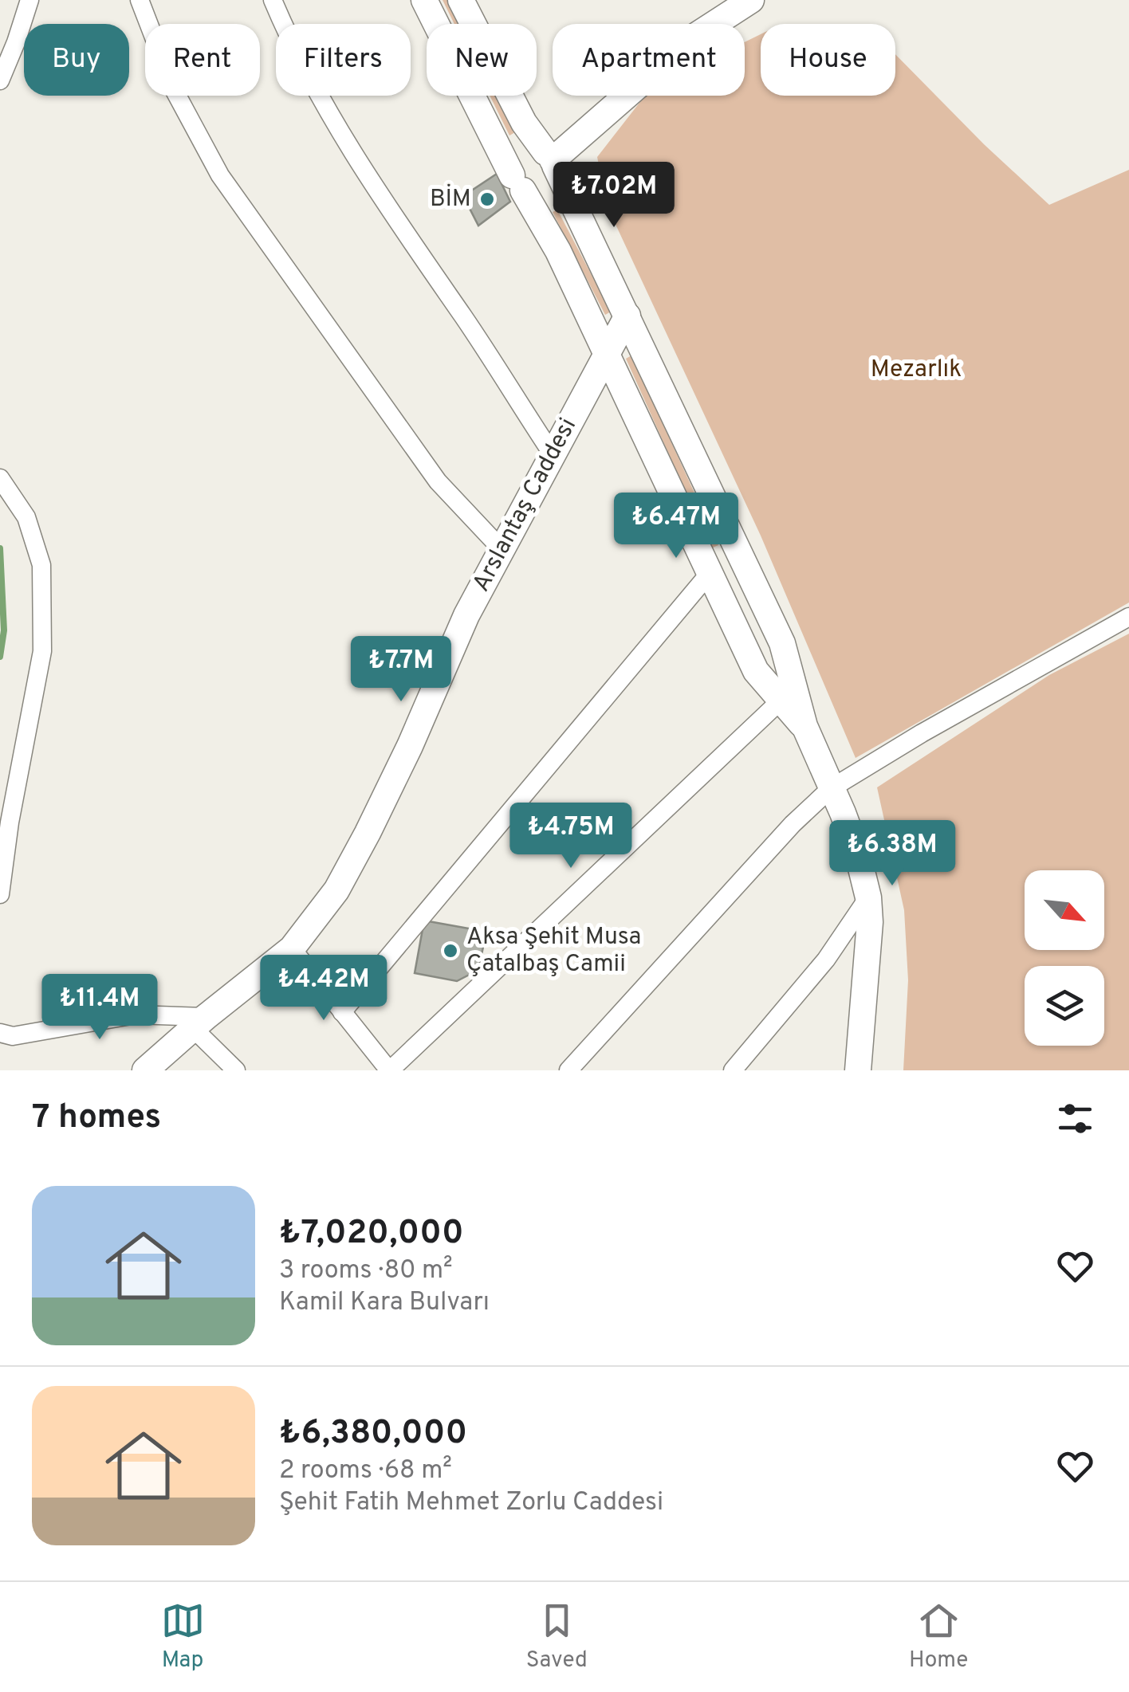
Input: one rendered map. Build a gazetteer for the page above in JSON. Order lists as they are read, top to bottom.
{
  "streets": {
    "main road": ["Arslantaş Caddesi"]
  },
  "parks": ["Mezarlık"],
  "places": ["BİM", "Aksa Şehit Musa Çatalbaş Camii"],
  "north": "bottom right",
  "page": {
    "chip": [
      "Buy",
      "Rent",
      "Filters",
      "New",
      "Apartment",
      "House"
    ],
    "price": [
      "₺7.02M",
      "₺6.47M",
      "₺7.7M",
      "₺4.75M",
      "₺6.38M",
      "₺4.42M",
      "₺11.4M"
    ],
    "heading": "7 homes",
    "list": [
      {
        "name": "₺7,020,000",
        "note": "3 rooms · 80 m² · Kamil Kara Bulvarı"
      },
      {
        "name": "₺6,380,000",
        "note": "2 rooms · 68 m² · Şehit Fatih Mehmet Zorlu Caddesi"
      }
    ],
    "tabs": ["Map", "Saved", "Home"]
  }
}
